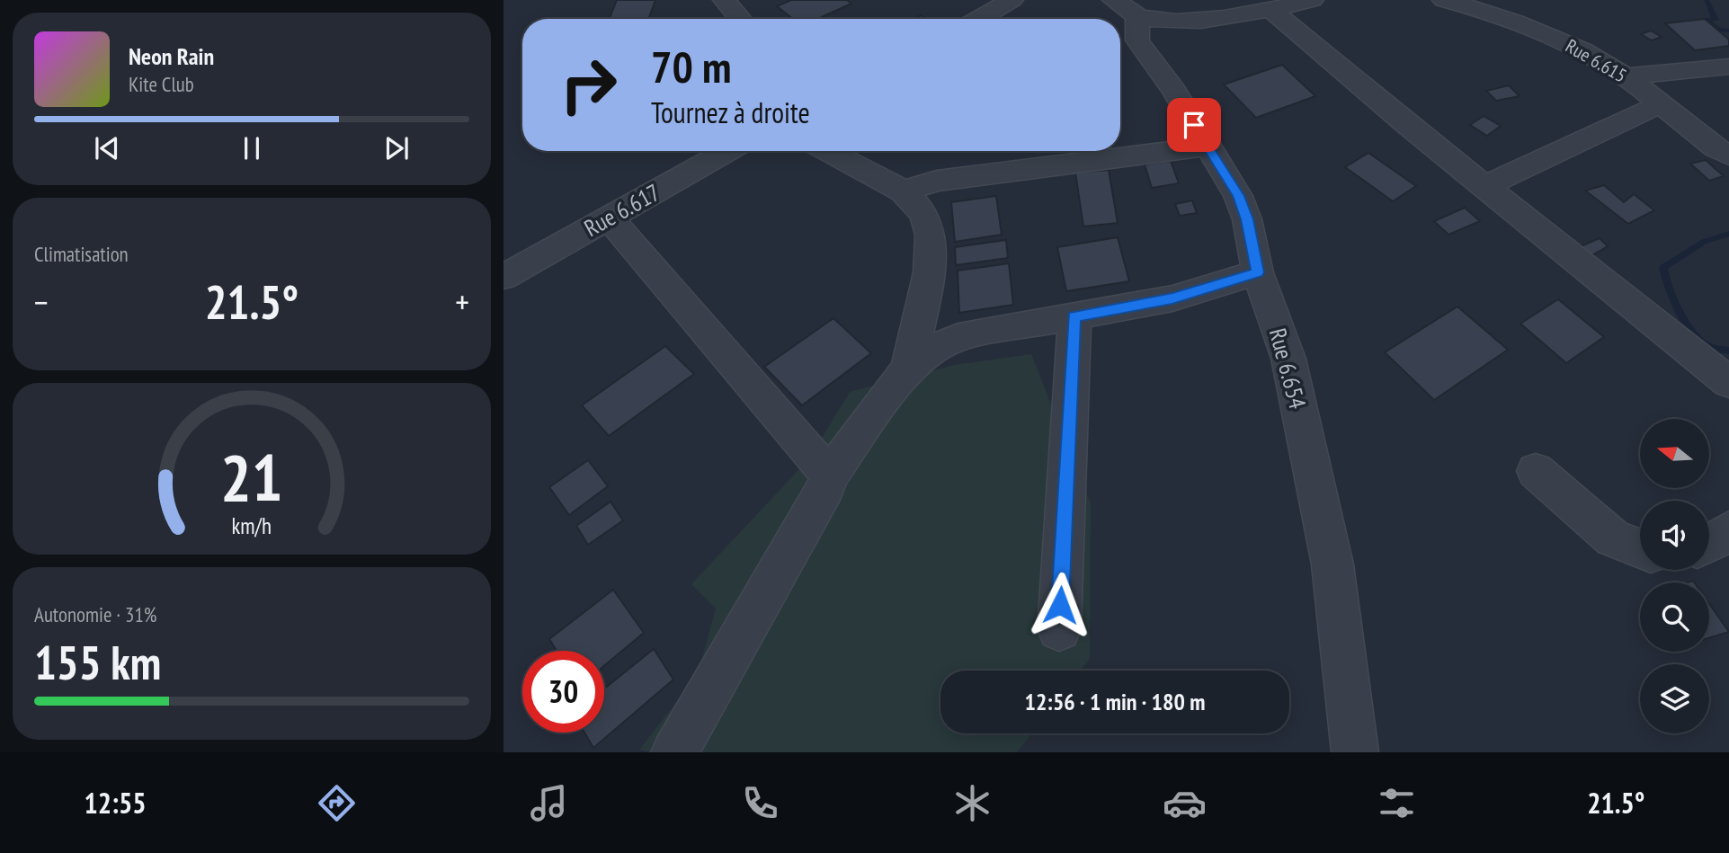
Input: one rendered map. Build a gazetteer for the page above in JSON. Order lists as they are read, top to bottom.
{
  "streets": {
    "street": ["Rue 6.615", "Rue 6.617", "Rue 6.654"]
  },
  "north": "left",
  "page": {
    "turn": ["70 m", "Tournez à droite"],
    "song": ["Neon Rain", "Kite Club"],
    "tile": [
      "Climatisation",
      ["Autonomie · 31%", "155 km"]
    ],
    "heat": ["−", "21.5°", "+"],
    "limit": "30",
    "trip": "12:56 · 1 min · 180 m",
    "tabs": ["12:55", "21.5°"],
    "gauge": ["21", "km/h"]
  }
}
